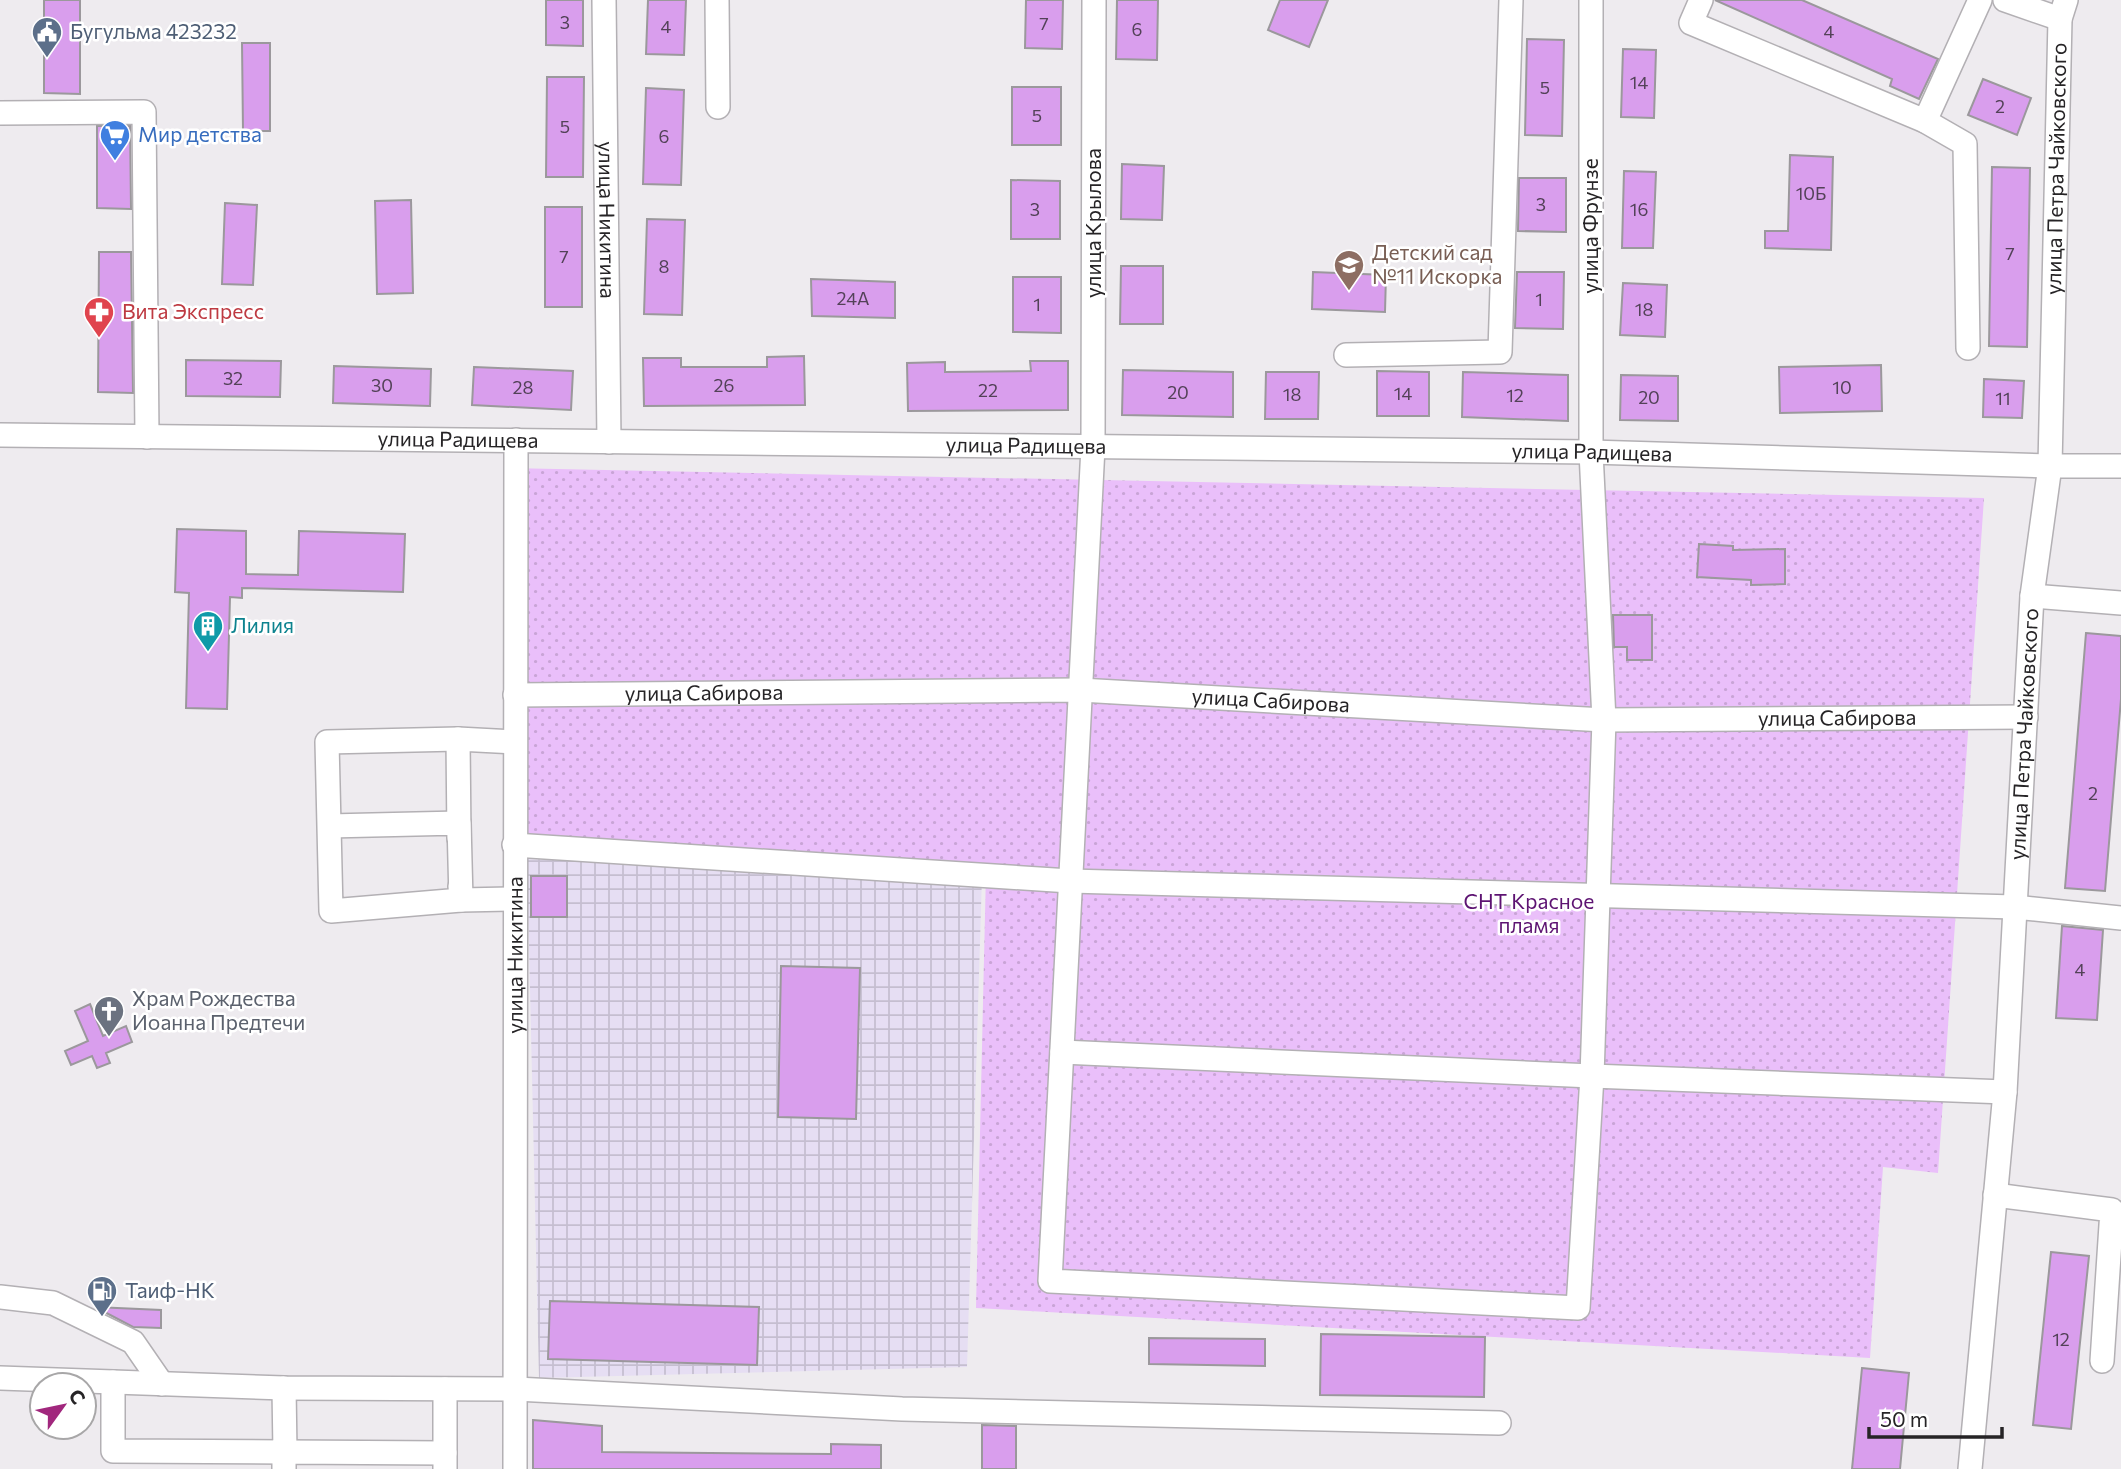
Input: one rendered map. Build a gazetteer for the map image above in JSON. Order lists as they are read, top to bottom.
{
  "streets": {
    "street": [
      "улица Петра Чайковского",
      "улица Никитина",
      "улица Крылова",
      "улица Фрунзе",
      "улица Радищева",
      "улица Сабирова"
    ]
  },
  "crossings": [
    ["улица Петра Чайковского", "улица Радищева"],
    ["улица Петра Чайковского", "улица Сабирова"],
    ["улица Никитина", "улица Радищева"],
    ["улица Никитина", "улица Сабирова"],
    ["улица Крылова", "улица Фрунзе"],
    ["улица Крылова", "улица Радищева"],
    ["улица Крылова", "улица Сабирова"],
    ["улица Фрунзе", "улица Радищева"],
    ["улица Фрунзе", "улица Сабирова"]
  ],
  "parks": ["СНТ Красное пламя"],
  "places": {
    "public building": ["Бугульма 423232"],
    "supermarket": ["Мир детства"],
    "school or university": ["Детский сад №11 Искорка"],
    "pharmacy": ["Вита Экспресс"],
    "building": ["Лилия"],
    "church": ["Храм Рождества Иоанна Предтечи"],
    "fuel station": ["Таиф-НК"]
  },
  "house_numbers": [
    "3",
    "7",
    "4",
    "6",
    "4",
    "14",
    "5",
    "2",
    "5",
    "5",
    "6",
    "10Б",
    "3",
    "3",
    "16",
    "7",
    "7",
    "8",
    "24А",
    "1",
    "1",
    "18",
    "32",
    "30",
    "26",
    "28",
    "10",
    "22",
    "20",
    "14",
    "18",
    "12",
    "20",
    "11",
    "2",
    "4",
    "12"
  ],
  "scale_bar": "50 m",
  "north": "top right"
}
